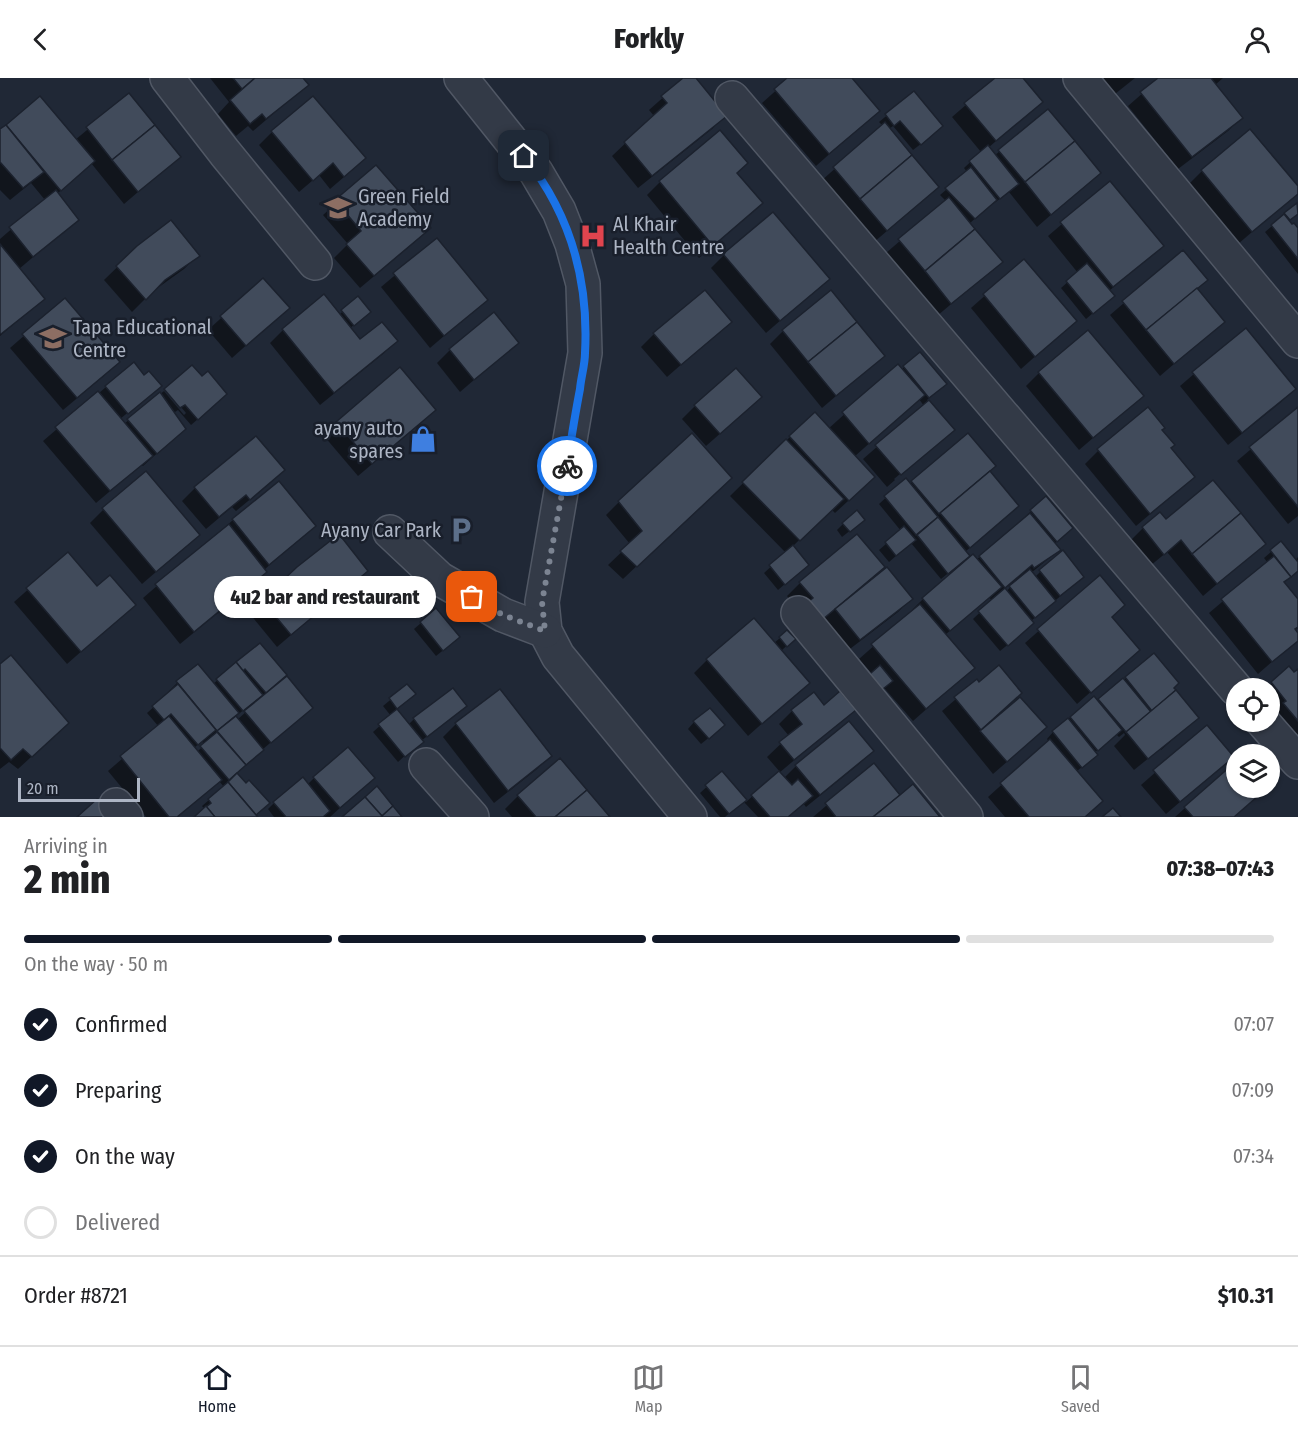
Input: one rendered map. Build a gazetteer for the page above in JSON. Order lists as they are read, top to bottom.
{
  "places": {
    "school or university": ["Green Field Academy", "Tapa Educational Centre"],
    "hospital": ["Al Khair Health Centre"],
    "shop": ["ayany auto spares"],
    "parking": ["Ayany Car Park"],
    "other": ["4u2 bar and restaurant"]
  },
  "scale_bar": "20 m",
  "page": {
    "header": "Forkly",
    "bubble": "4u2 bar and restaurant",
    "scale": "20 m",
    "heading": ["2 min", "Arriving in", "07:38–07:43"],
    "panel": ["Order #8721", "$10.31"],
    "bar": "On the way · 50 m",
    "list": [
      ["Confirmed", "07:07"],
      ["Preparing", "07:09"],
      ["On the way", "07:34"],
      "Delivered"
    ],
    "tabs": ["Home", "Map", "Saved"]
  }
}
